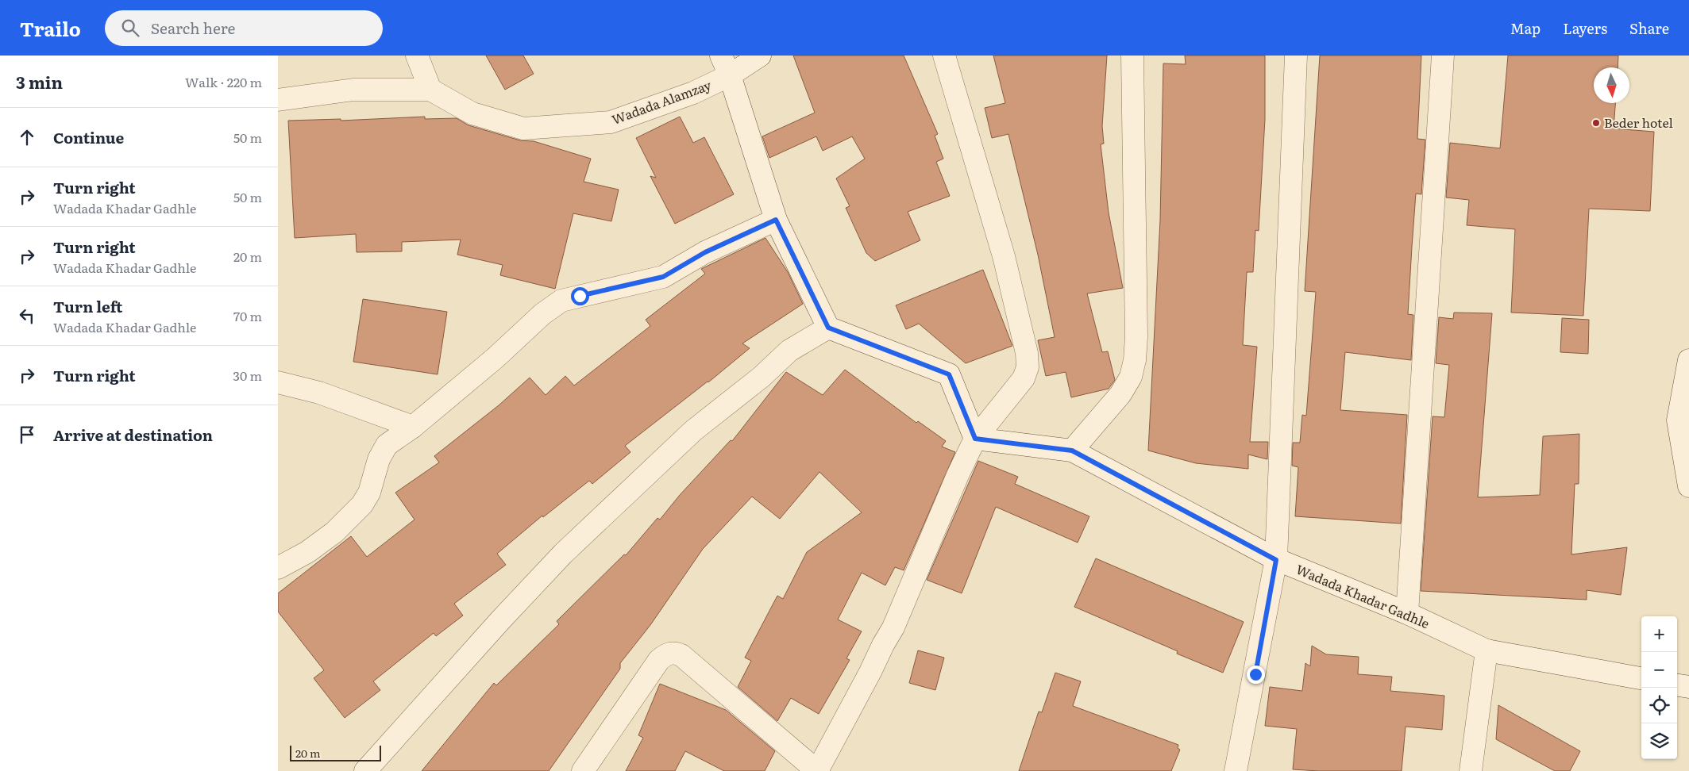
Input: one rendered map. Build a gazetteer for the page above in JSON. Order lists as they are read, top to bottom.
{
  "streets": {
    "street": ["Wadada Alamzay", "Wadada Khadar Gadhle"]
  },
  "places": ["Beder hotel"],
  "scale_bar": "20 m",
  "north": "bottom",
  "page": {
    "header": "Trailo",
    "search": "Search here",
    "nav": ["Map", "Layers", "Share"],
    "heading": ["3 min", "Walk · 220 m"],
    "list": [
      ["Continue", "50 m"],
      ["Turn right", "Wadada Khadar Gadhle", "50 m"],
      ["Turn right", "Wadada Khadar Gadhle", "20 m"],
      ["Turn left", "Wadada Khadar Gadhle", "70 m"],
      ["Turn right", "30 m"],
      "Arrive at destination"
    ],
    "map_buttons": ["+", "−"],
    "scale": "20 m"
  }
}
